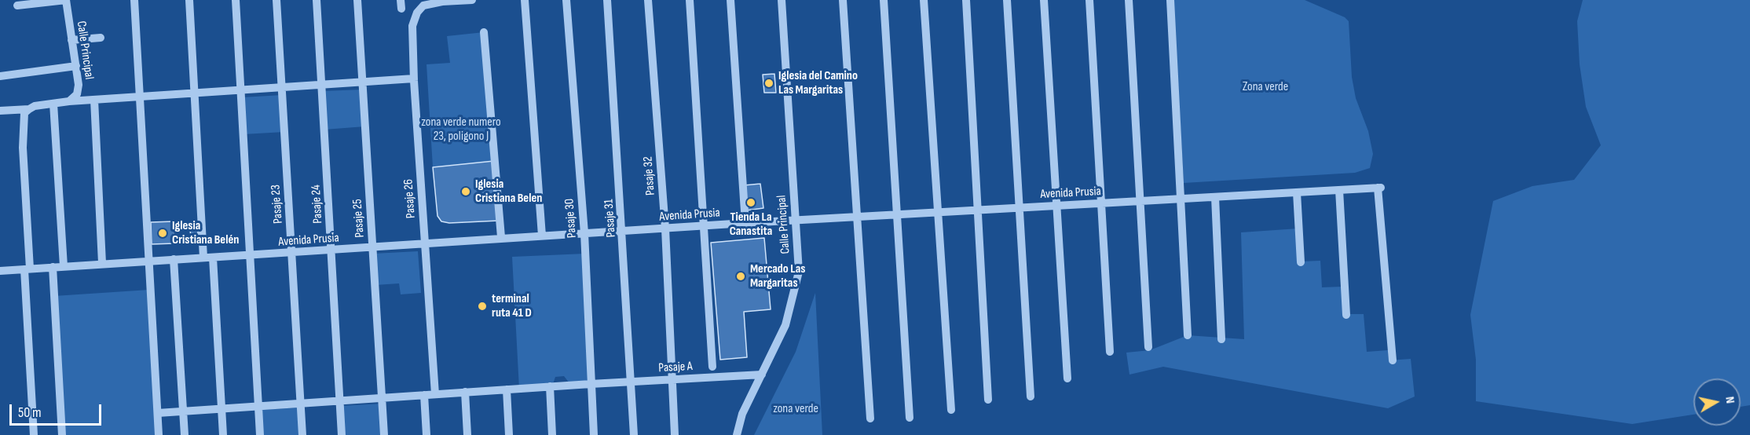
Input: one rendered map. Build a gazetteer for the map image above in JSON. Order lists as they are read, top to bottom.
{
  "streets": {
    "street": [
      "Calle Principal",
      "Pasaje 32",
      "Avenida Prusia",
      "Pasaje 26",
      "Pasaje 23",
      "Pasaje 24",
      "Pasaje 25",
      "Pasaje 30",
      "Pasaje 31",
      "Pasaje A"
    ]
  },
  "crossings": [
    ["Calle Principal", "Avenida Prusia"],
    ["Calle Principal", "Pasaje A"],
    ["Pasaje 32", "Avenida Prusia"],
    ["Pasaje 32", "Pasaje A"],
    ["Avenida Prusia", "Pasaje 26"],
    ["Avenida Prusia", "Pasaje 23"],
    ["Avenida Prusia", "Pasaje 24"],
    ["Avenida Prusia", "Pasaje 25"],
    ["Avenida Prusia", "Pasaje 30"],
    ["Avenida Prusia", "Pasaje 31"],
    ["Pasaje 26", "Pasaje A"],
    ["Pasaje 23", "Pasaje A"],
    ["Pasaje 24", "Pasaje A"],
    ["Pasaje 25", "Pasaje A"],
    ["Pasaje 30", "Pasaje A"],
    ["Pasaje 31", "Pasaje A"]
  ],
  "parks": ["Zona verde", "zona verde numero 23, poligono J", "zona verde"],
  "places": [
    "Iglesia del Camino Las Margaritas",
    "Iglesia Cristiana Belen",
    "Tienda La Canastita",
    "Iglesia Cristiana Belén",
    "Mercado Las Margaritas",
    "terminal ruta 41 D"
  ],
  "scale_bar": "50 m",
  "north": "right"
}
